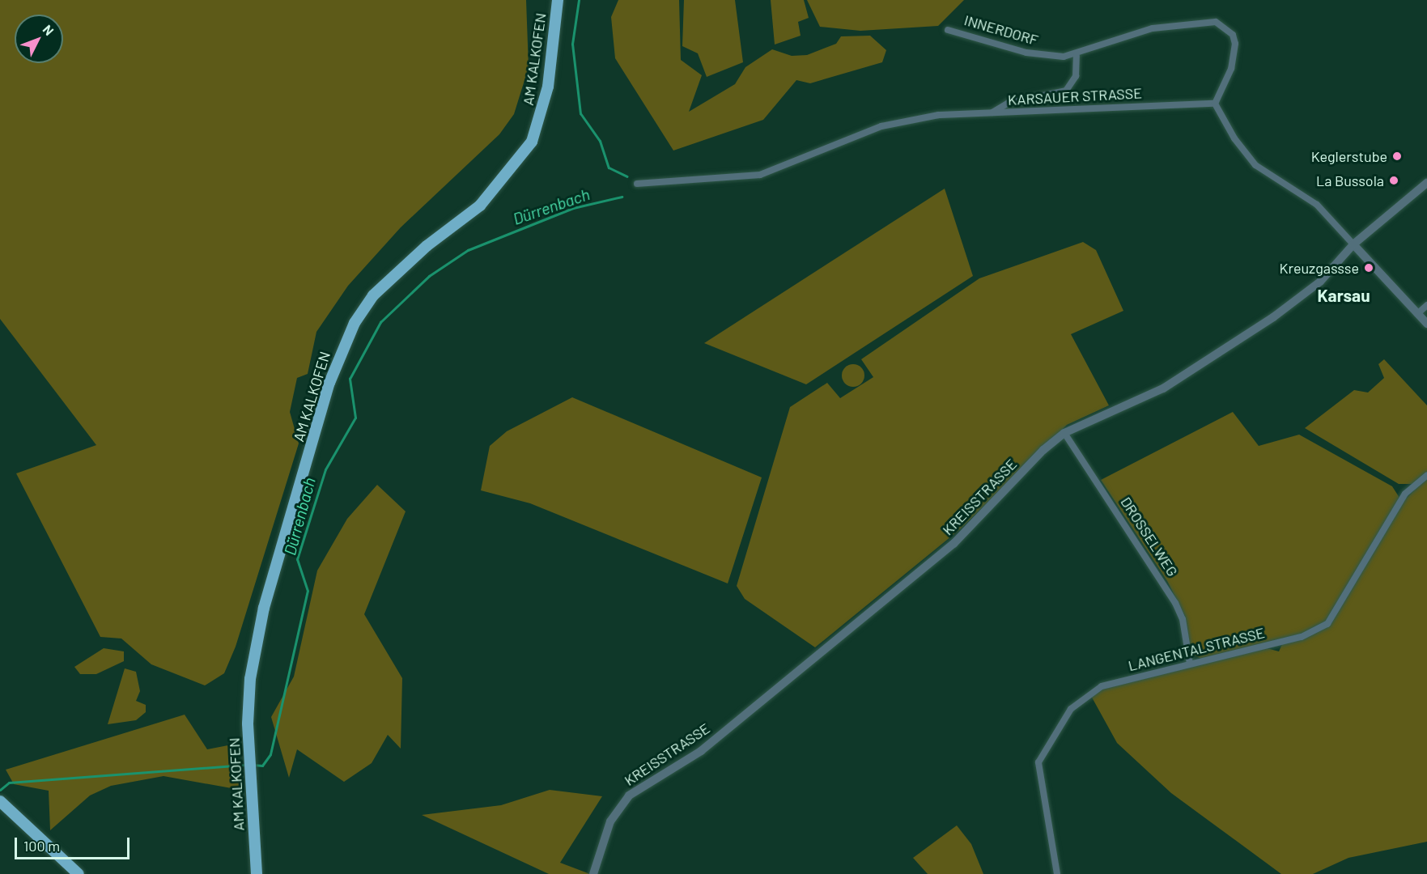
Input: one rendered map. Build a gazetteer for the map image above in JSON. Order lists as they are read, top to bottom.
{
  "streets": {
    "main road": ["AM KALKOFEN"],
    "street": [
      "INNERDORF",
      "KARSAUER STRASSE",
      "KREISSTRASSE",
      "DROSSELWEG",
      "LANGENTALSTRASSE"
    ]
  },
  "crossings": [
    ["INNERDORF", "KARSAUER STRASSE"],
    ["KREISSTRASSE", "DROSSELWEG"],
    ["DROSSELWEG", "LANGENTALSTRASSE"]
  ],
  "districts": ["Karsau"],
  "water": ["Dürrenbach"],
  "places": ["Keglerstube", "La Bussola", "Kreuzgassse"],
  "scale_bar": "100 m",
  "north": "top right"
}
